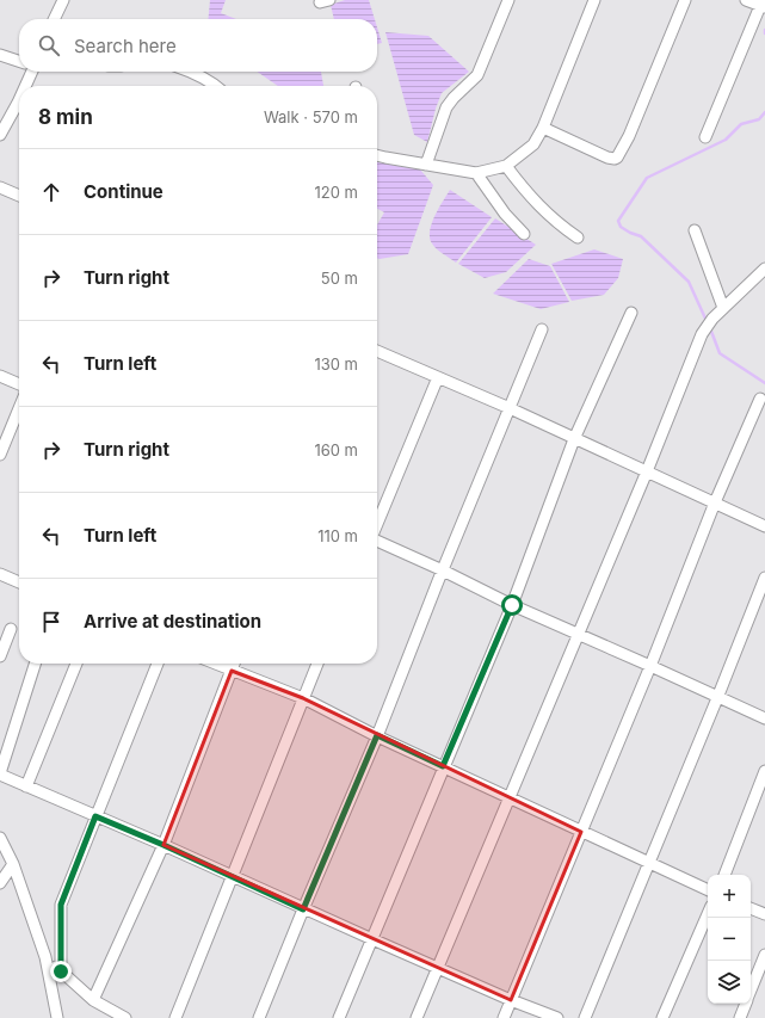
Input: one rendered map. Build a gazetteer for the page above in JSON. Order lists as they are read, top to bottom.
{
  "page": {
    "search": "Search here",
    "heading": ["8 min", "Walk · 570 m"],
    "list": [
      ["Continue", "120 m"],
      ["Turn right", "50 m"],
      ["Turn left", "130 m"],
      ["Turn right", "160 m"],
      ["Turn left", "110 m"],
      "Arrive at destination"
    ],
    "map_buttons": ["+", "−"]
  }
}
